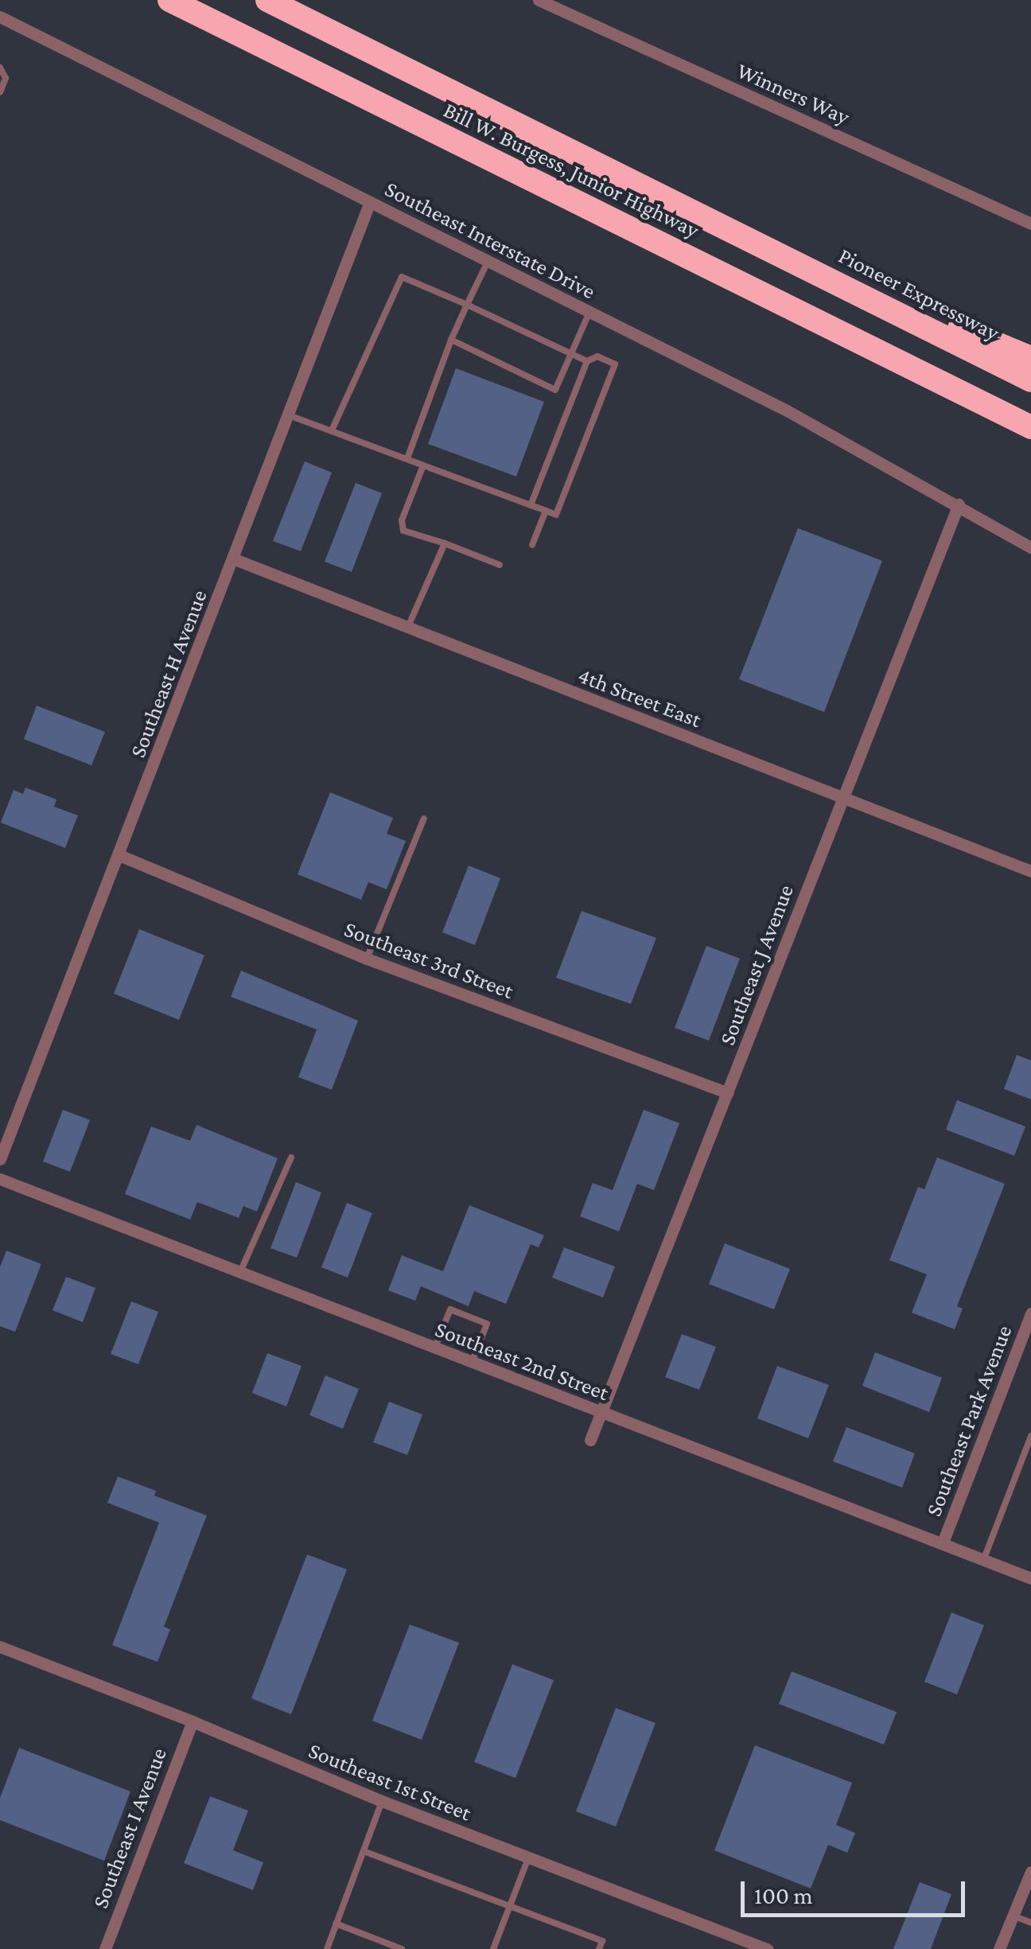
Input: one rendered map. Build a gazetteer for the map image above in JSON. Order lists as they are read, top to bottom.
{
  "streets": {
    "highway": ["Bill W. Burgess, Junior Highway", "Pioneer Expressway"],
    "street": [
      "Winners Way",
      "Southeast Interstate Drive",
      "Southeast H Avenue",
      "4th Street East",
      "Southeast 3rd Street",
      "Southeast J Avenue",
      "Southeast 2nd Street",
      "Southeast Park Avenue",
      "Southeast 1st Street",
      "Southeast I Avenue"
    ]
  },
  "crossings": [
    ["Bill W. Burgess, Junior Highway", "Pioneer Expressway"],
    ["Southeast Interstate Drive", "Southeast H Avenue"],
    ["Southeast Interstate Drive", "Southeast J Avenue"],
    ["Southeast H Avenue", "4th Street East"],
    ["Southeast H Avenue", "Southeast 3rd Street"],
    ["4th Street East", "Southeast J Avenue"],
    ["Southeast 3rd Street", "Southeast J Avenue"],
    ["Southeast J Avenue", "Southeast 2nd Street"],
    ["Southeast 2nd Street", "Southeast Park Avenue"],
    ["Southeast 1st Street", "Southeast I Avenue"]
  ],
  "scale_bar": "100 m"
}
